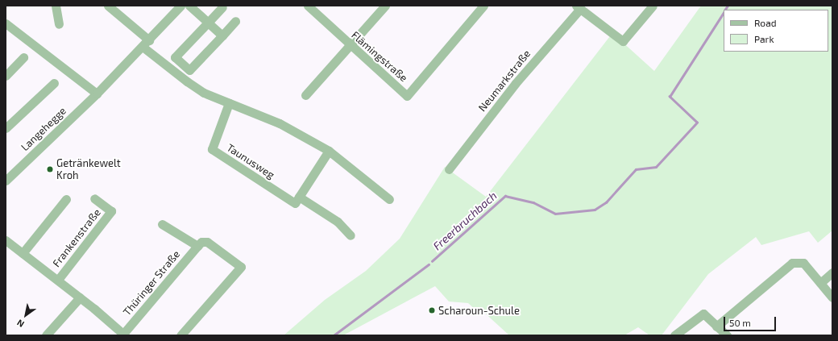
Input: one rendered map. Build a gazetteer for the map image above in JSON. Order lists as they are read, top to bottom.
{
  "streets": {
    "street": [
      "Flämingstraße",
      "Neumarkstraße",
      "Langehegge",
      "Taunusweg",
      "Frankenstraße",
      "Thüringer Straße"
    ]
  },
  "crossings": [
    ["Frankenstraße", "Thüringer Straße"]
  ],
  "water": ["Freerbruchbach"],
  "places": ["Getränkewelt Kroh", "Scharoun-Schule"],
  "legend": ["Road", "Park"],
  "scale_bar": "50 m",
  "north": "bottom left"
}
